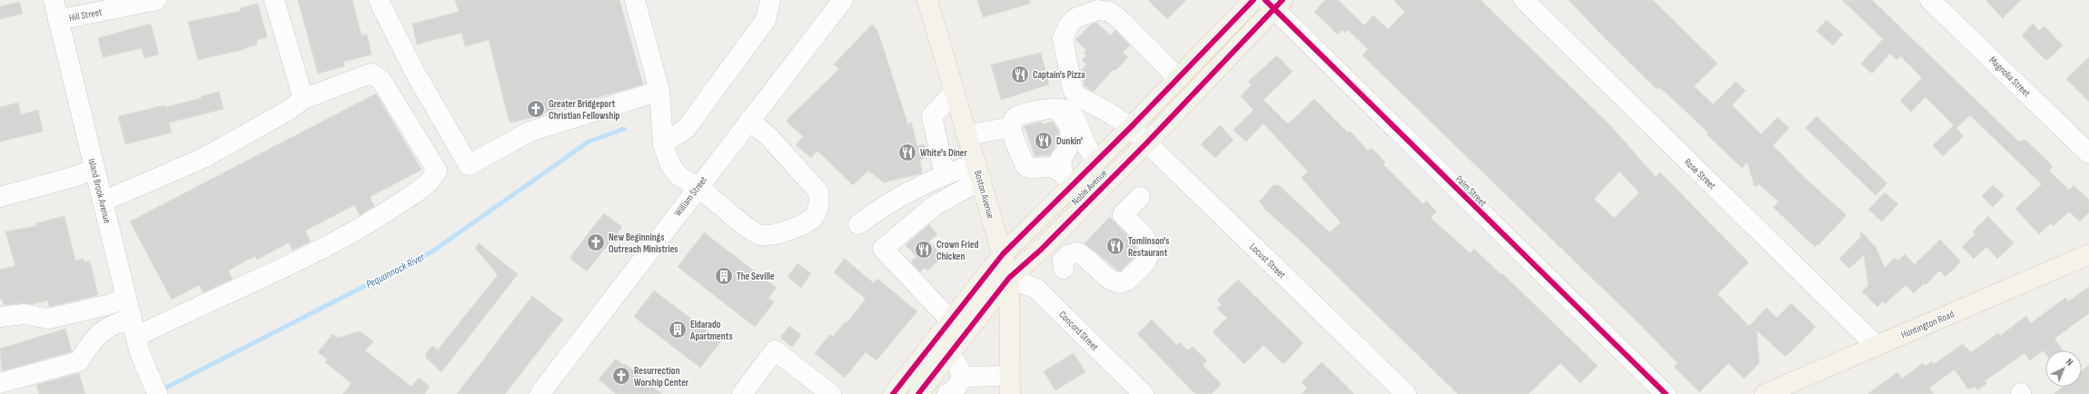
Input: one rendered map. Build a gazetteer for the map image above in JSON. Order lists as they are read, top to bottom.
{
  "streets": {
    "main road": ["Noble Avenue", "Boston Avenue", "Huntington Road"],
    "street": [
      "Hill Street",
      "Magnolia Street",
      "Rose Street",
      "Island Brook Avenue",
      "Palm Street",
      "William Street",
      "Locust Street",
      "Concord Street"
    ]
  },
  "crossings": [
    ["Hill Street", "Island Brook Avenue"],
    ["Rose Street", "Huntington Road"],
    ["Noble Avenue", "Palm Street"],
    ["Noble Avenue", "Boston Avenue"],
    ["Noble Avenue", "Locust Street"],
    ["Noble Avenue", "Concord Street"],
    ["Boston Avenue", "Concord Street"]
  ],
  "water": ["Pequonnock River"],
  "places": {
    "restaurant": [
      "Captain's Pizza",
      "Dunkin'",
      "White's Diner",
      "Tomlinson's Restaurant",
      "Crown Fried Chicken"
    ],
    "church": ["Greater Bridgeport Christian Fellowship", "New Beginnings Outreach Ministries", "Resurrection Worship Center"],
    "building": ["The Seville", "Eldarado Apartments"]
  },
  "north": "top right"
}
